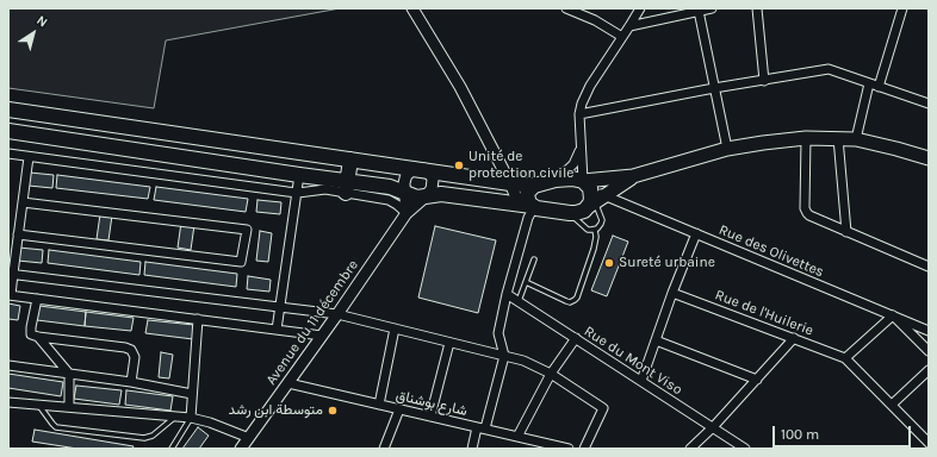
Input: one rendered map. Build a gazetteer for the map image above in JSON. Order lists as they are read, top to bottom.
{
  "streets": {
    "street": [
      "Rue des Olivettes",
      "Rue de l'Huilerie",
      "Avenue du 11 décembre",
      "Rue du Mont Viso",
      "شارع بوشناق"
    ]
  },
  "crossings": [
    ["Avenue du 11 décembre", "شارع بوشناق"]
  ],
  "places": ["Unité de protection civile", "Sureté urbaine", "متوسطة ابن رشد"],
  "scale_bar": "100 m",
  "north": "top right"
}
